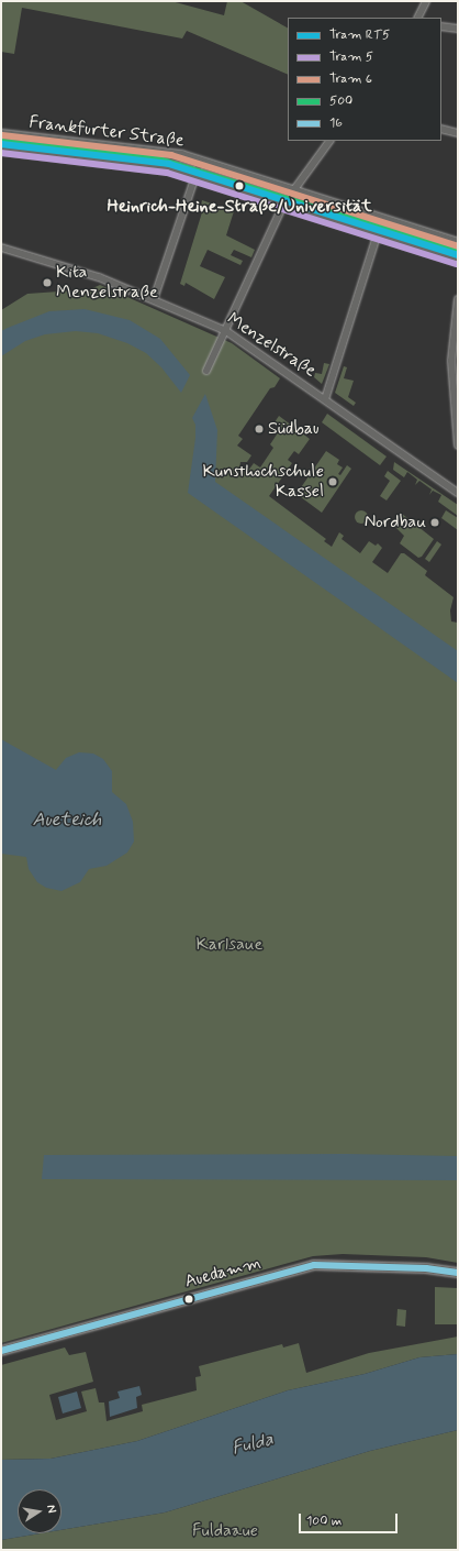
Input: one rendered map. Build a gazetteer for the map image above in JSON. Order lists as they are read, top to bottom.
{
  "streets": {
    "main road": ["Frankfurter Straße"],
    "street": ["Menzelstraße", "Auedamm"]
  },
  "water": ["Aueteich", "Fulda"],
  "parks": ["Karlsaue", "Fuldaaue"],
  "places": [
    "Heinrich-Heine-Straße/Universität",
    "Kita Menzelstraße",
    "Südbau",
    "Kunsthochschule Kassel",
    "Nordbau"
  ],
  "lines": [
    "tram line 6",
    "transit line 500",
    "tram line RT5",
    "tram line 5",
    "transit line 16"
  ],
  "legend": [
    "Tram RT5",
    "Tram 5",
    "Tram 6",
    "500",
    "16"
  ],
  "scale_bar": "100 m",
  "north": "right"
}
